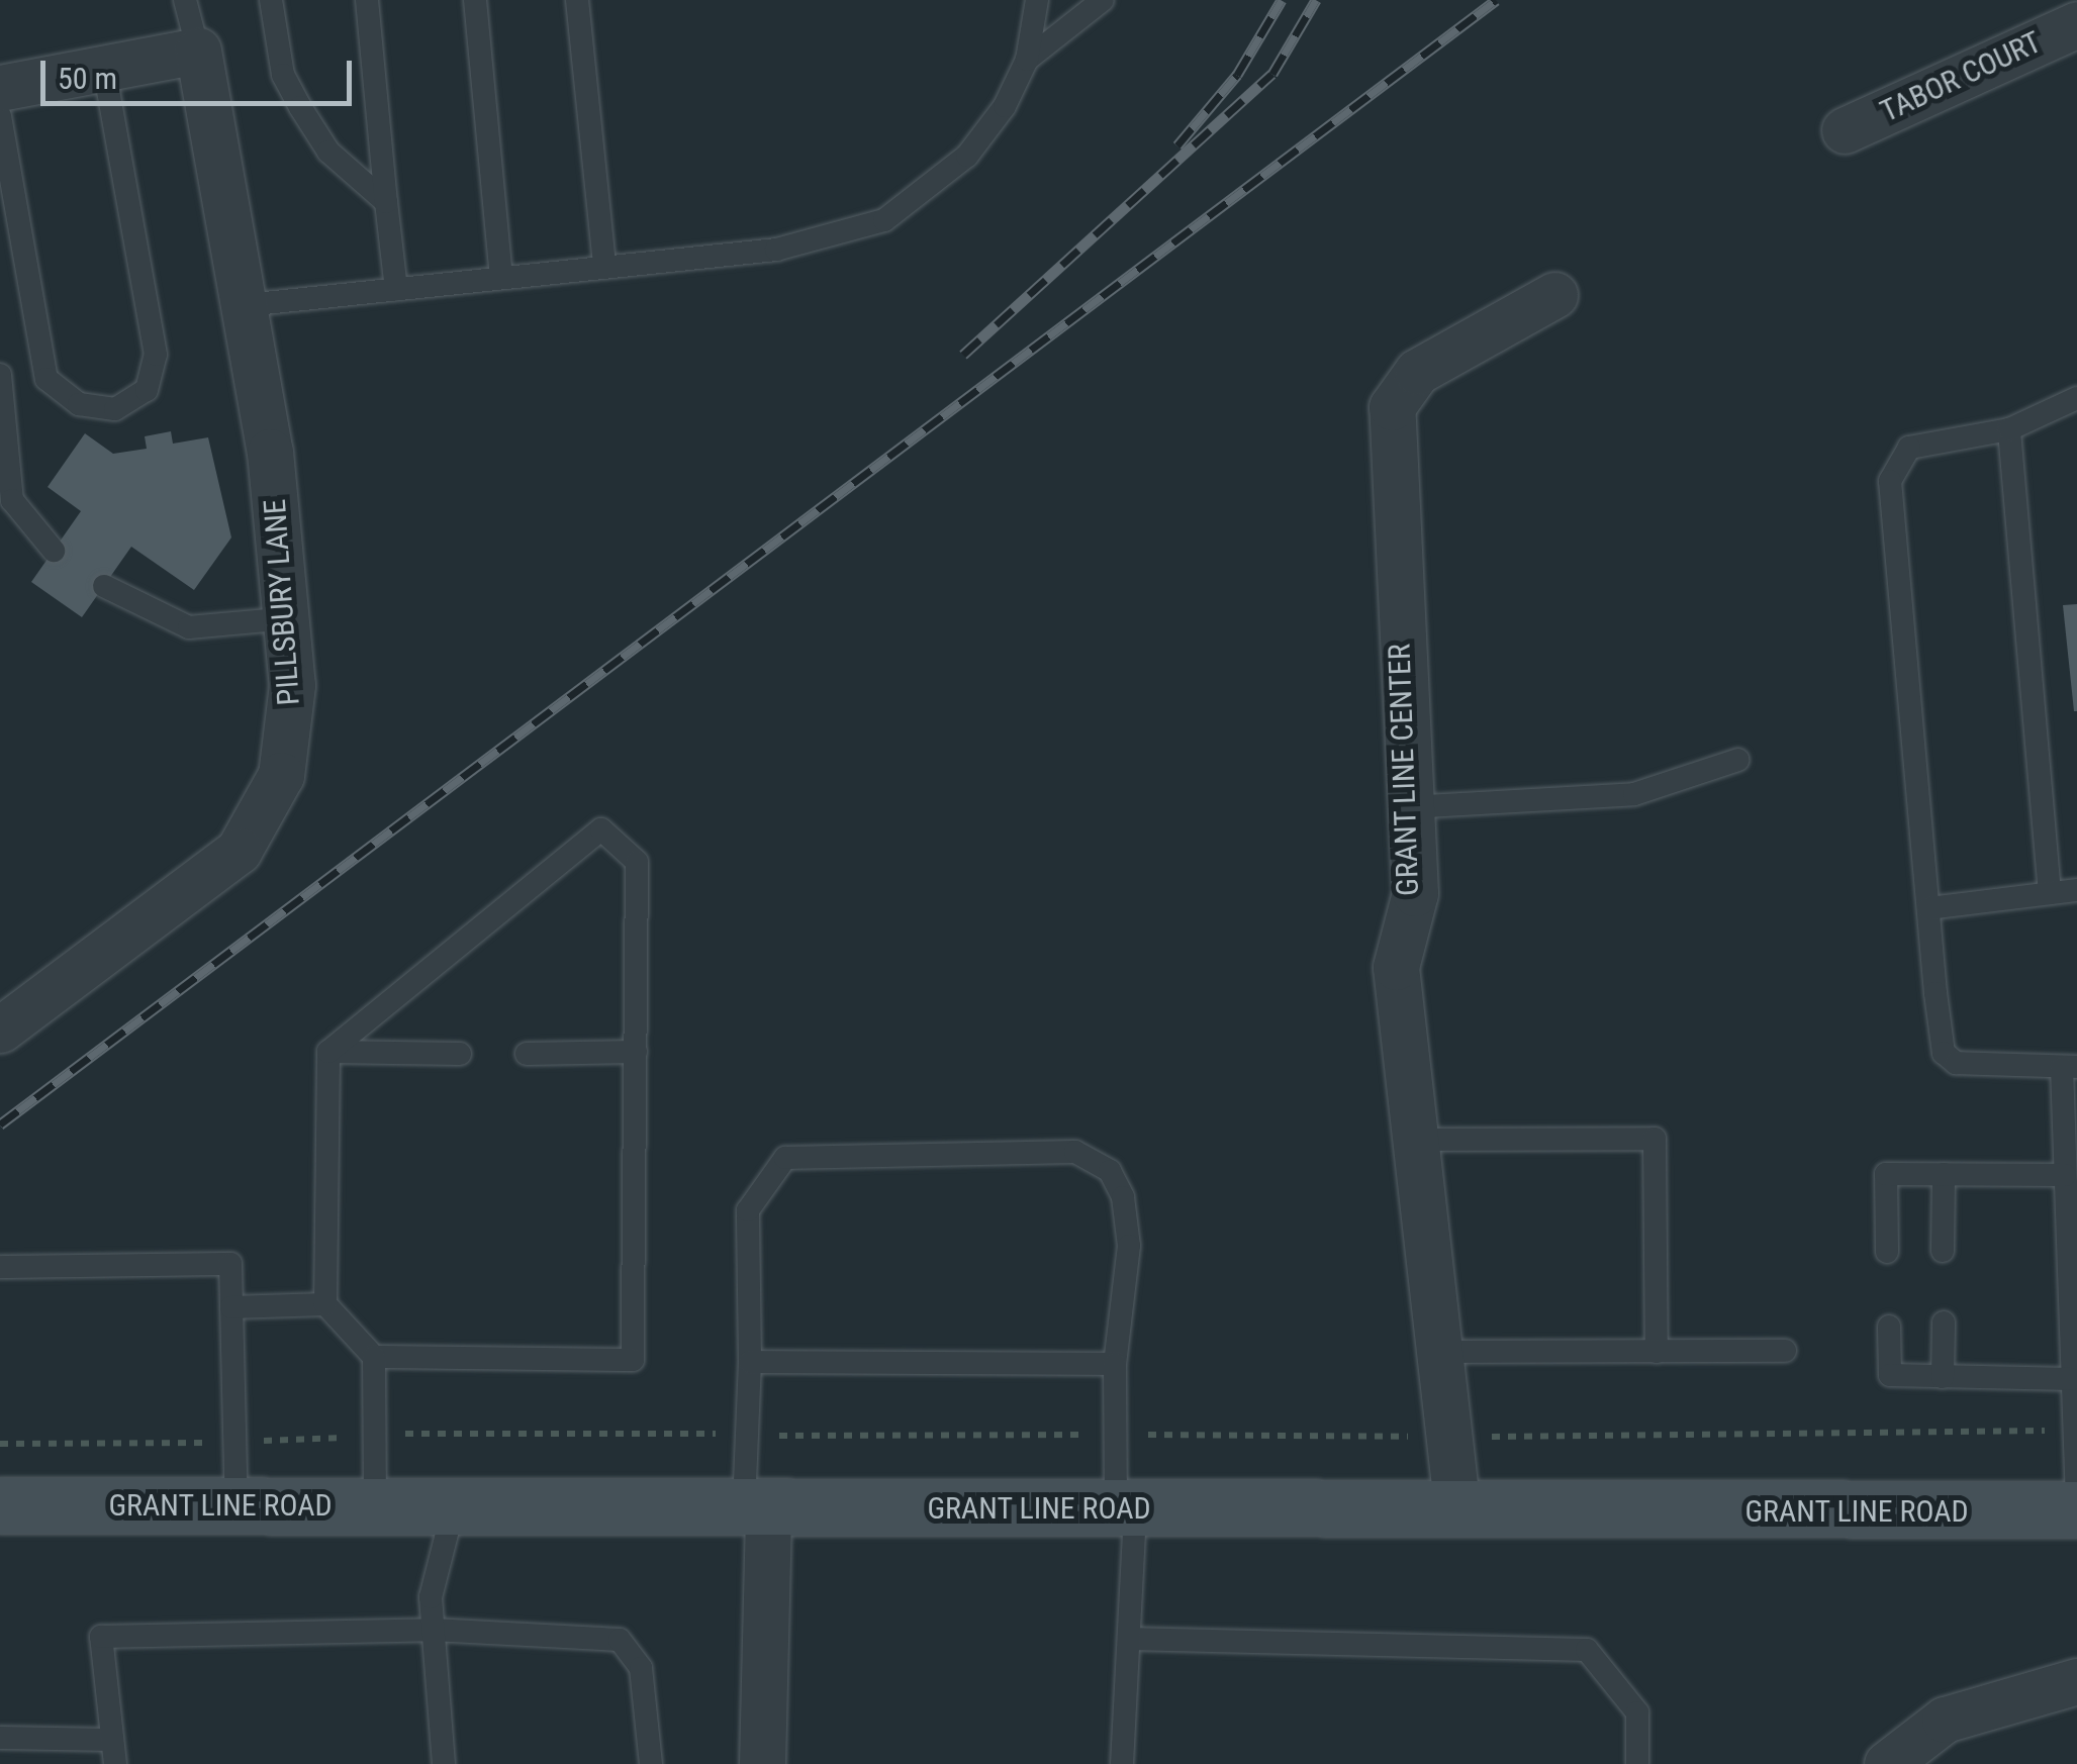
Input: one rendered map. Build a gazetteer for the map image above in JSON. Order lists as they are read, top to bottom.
{
  "streets": {
    "main road": ["GRANT LINE ROAD"],
    "street": ["TABOR COURT", "PILLSBURY LANE", "GRANT LINE CENTER"]
  },
  "crossings": [
    ["GRANT LINE CENTER", "GRANT LINE ROAD"]
  ],
  "scale_bar": "50 m"
}
